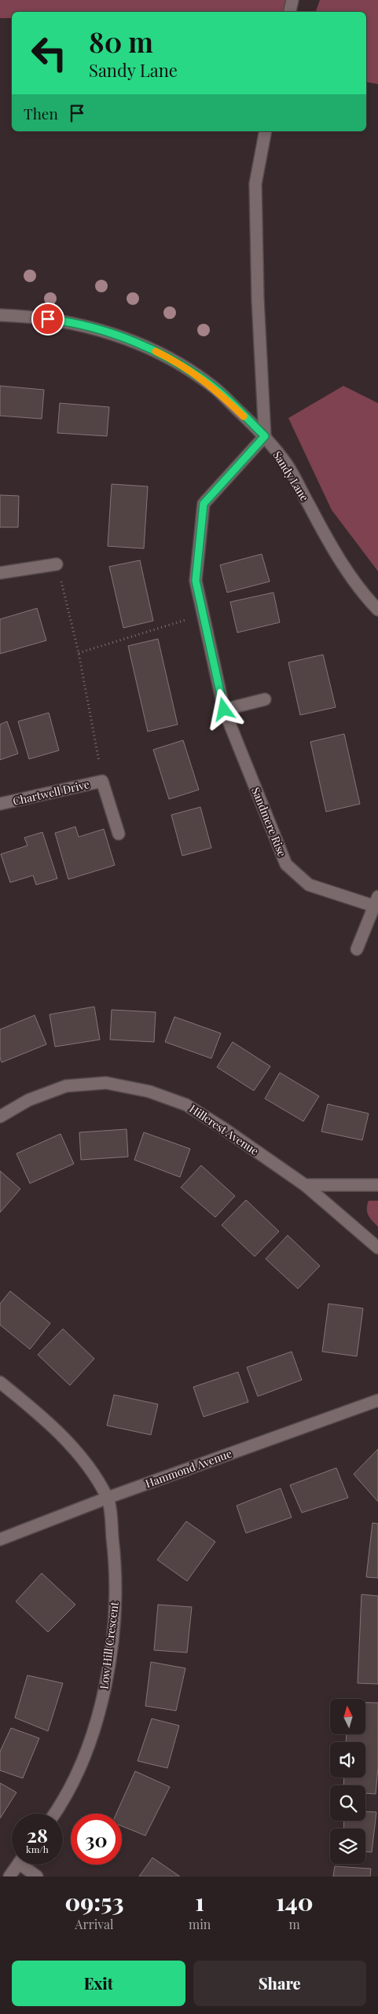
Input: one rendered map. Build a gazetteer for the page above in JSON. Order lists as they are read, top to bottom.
{
  "streets": {
    "street": [
      "Sandy Lane",
      "Chartwell Drive",
      "Sandmere Rise",
      "Hillcrest Avenue",
      "Hammond Avenue",
      "Low Hill Crescent"
    ]
  },
  "crossings": [
    ["Sandy Lane", "Sandmere Rise"],
    ["Hammond Avenue", "Low Hill Crescent"]
  ],
  "north": "top",
  "page": {
    "turn": ["80 m", "Sandy Lane"],
    "then": "Then",
    "speed": "28 km/h",
    "limit": "30",
    "eta": [
      "09:53",
      "Arrival",
      "1",
      "min",
      "140",
      "m"
    ],
    "buttons": ["Exit", "Share"]
  }
}
